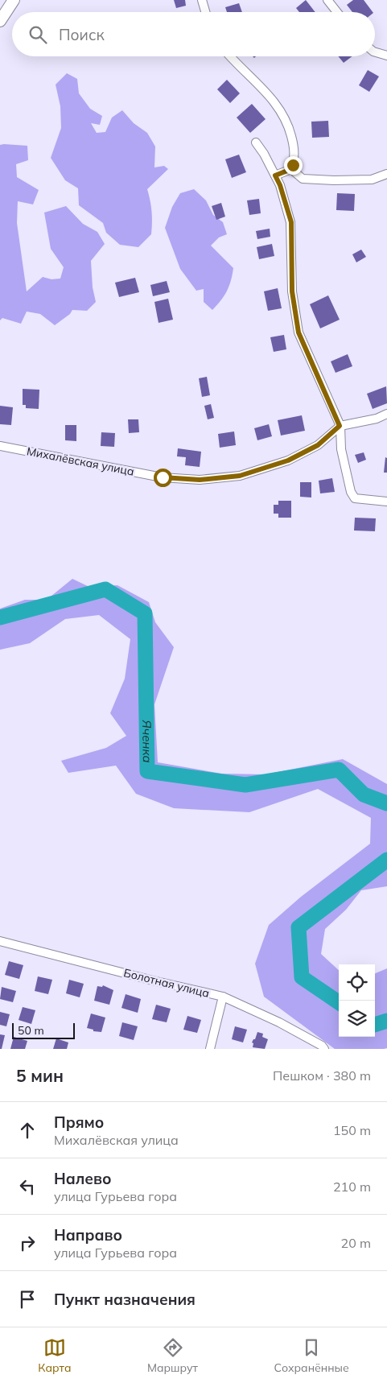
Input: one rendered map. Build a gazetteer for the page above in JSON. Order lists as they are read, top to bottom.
{
  "streets": {
    "street": ["Михалёвская улица", "Болотная улица"]
  },
  "water": ["Яченка"],
  "scale_bar": "50 m",
  "page": {
    "search": "Поиск",
    "scale": "50 m",
    "heading": ["5 мин", "Пешком · 380 m"],
    "list": [
      ["Прямо", "Михалёвская улица", "150 m"],
      ["Налево", "улица Гурьева гора", "210 m"],
      ["Направо", "улица Гурьева гора", "20 m"],
      "Пункт назначения"
    ],
    "nav": ["Карта", "Маршрут", "Сохранённые"]
  }
}
